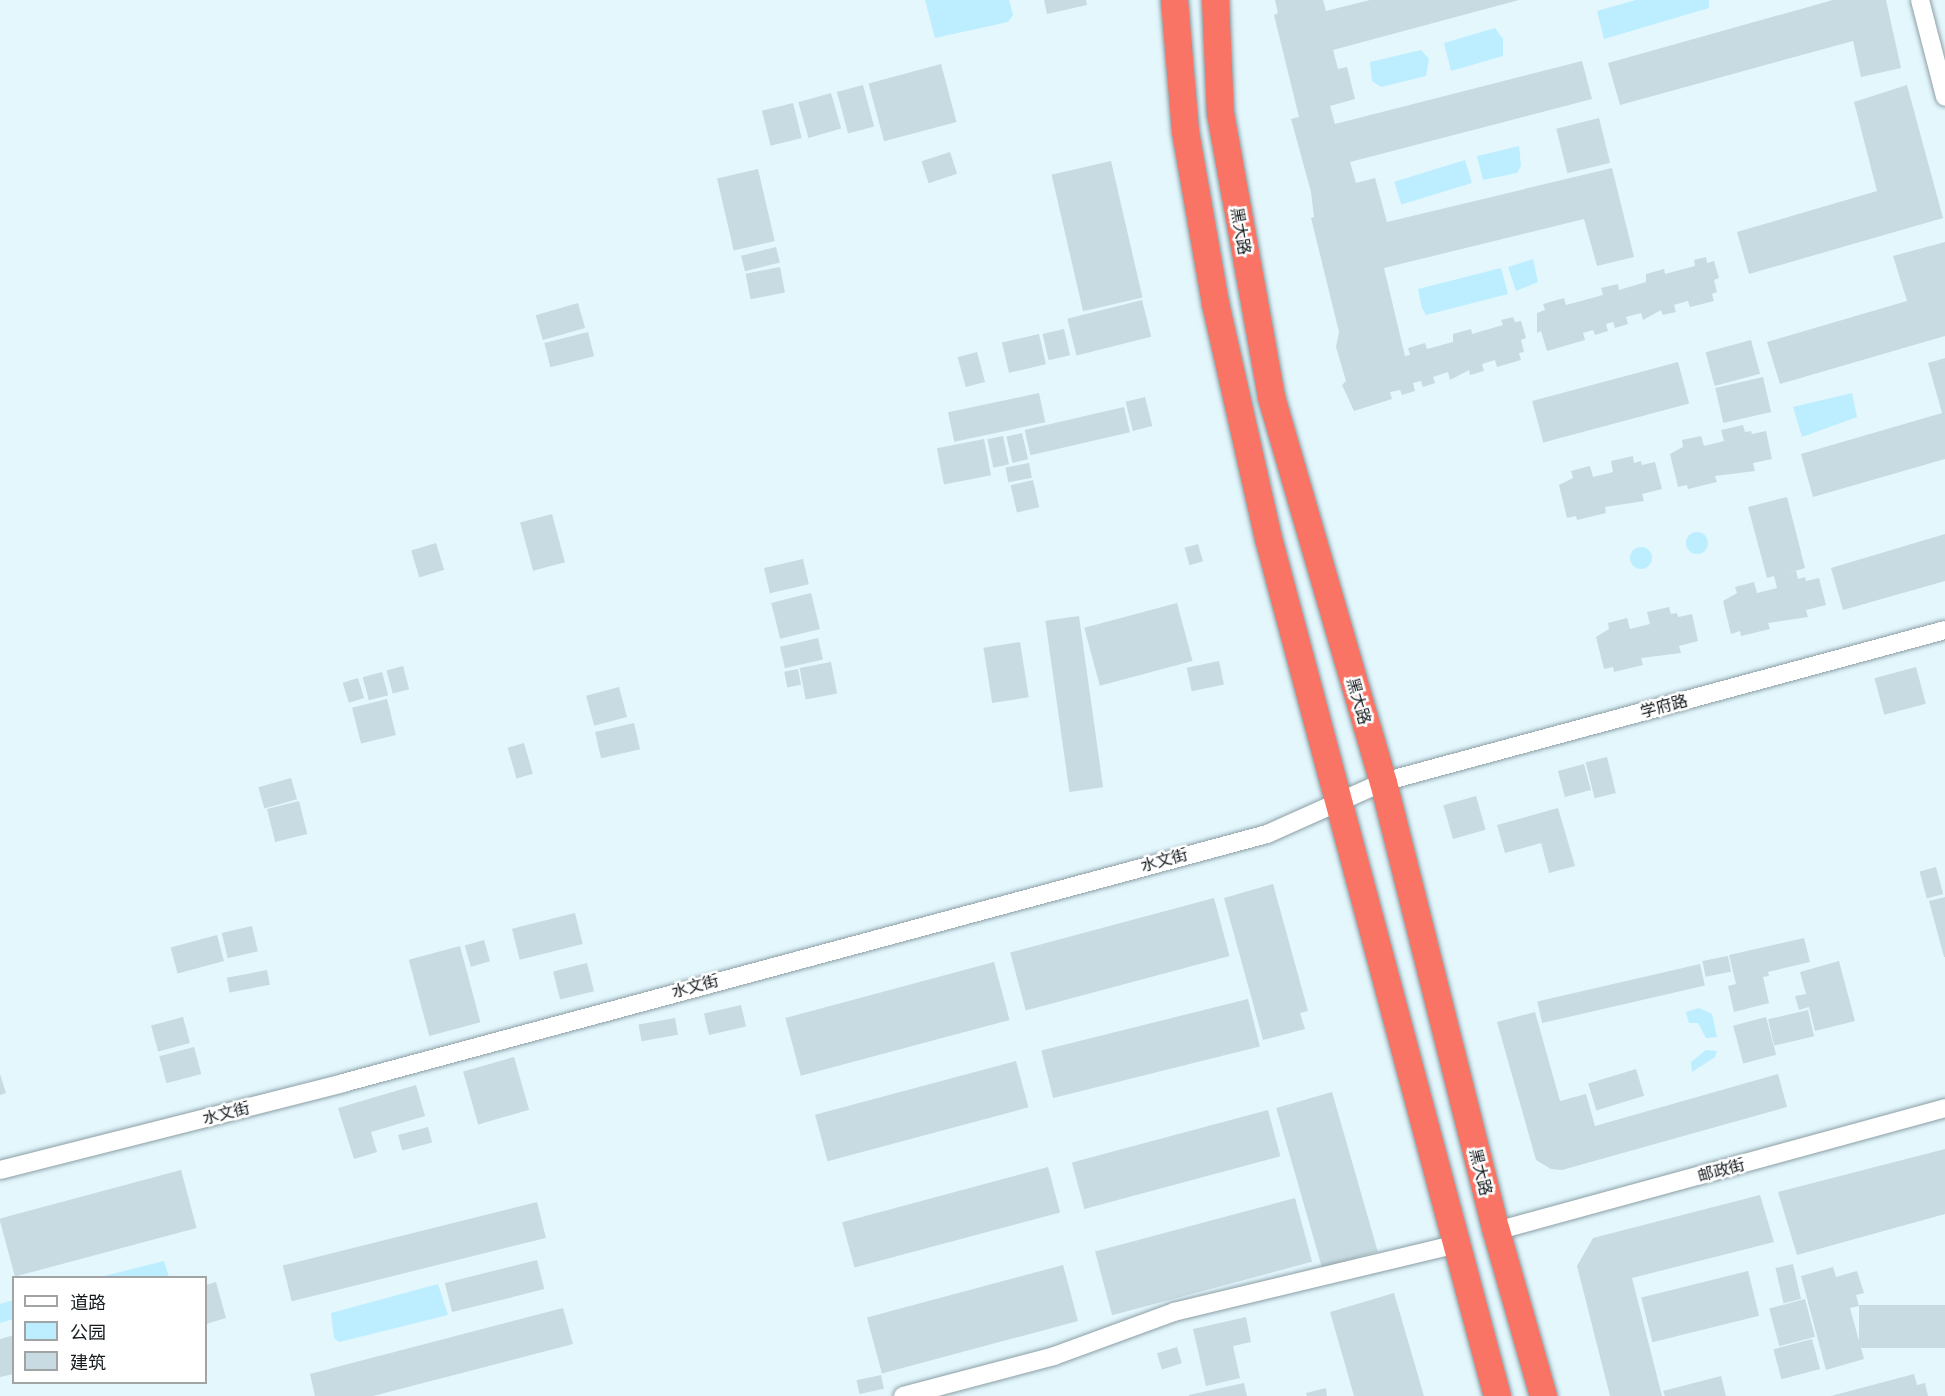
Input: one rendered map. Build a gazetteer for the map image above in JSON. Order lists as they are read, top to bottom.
{
  "streets": {
    "highway": ["黑大路"],
    "street": ["学府路", "水文街", "邮政街"]
  },
  "crossings": [
    ["黑大路", "学府路"],
    ["黑大路", "水文街"],
    ["黑大路", "邮政街"],
    ["学府路", "水文街"]
  ],
  "legend": ["道路", "公园", "建筑"]
}
